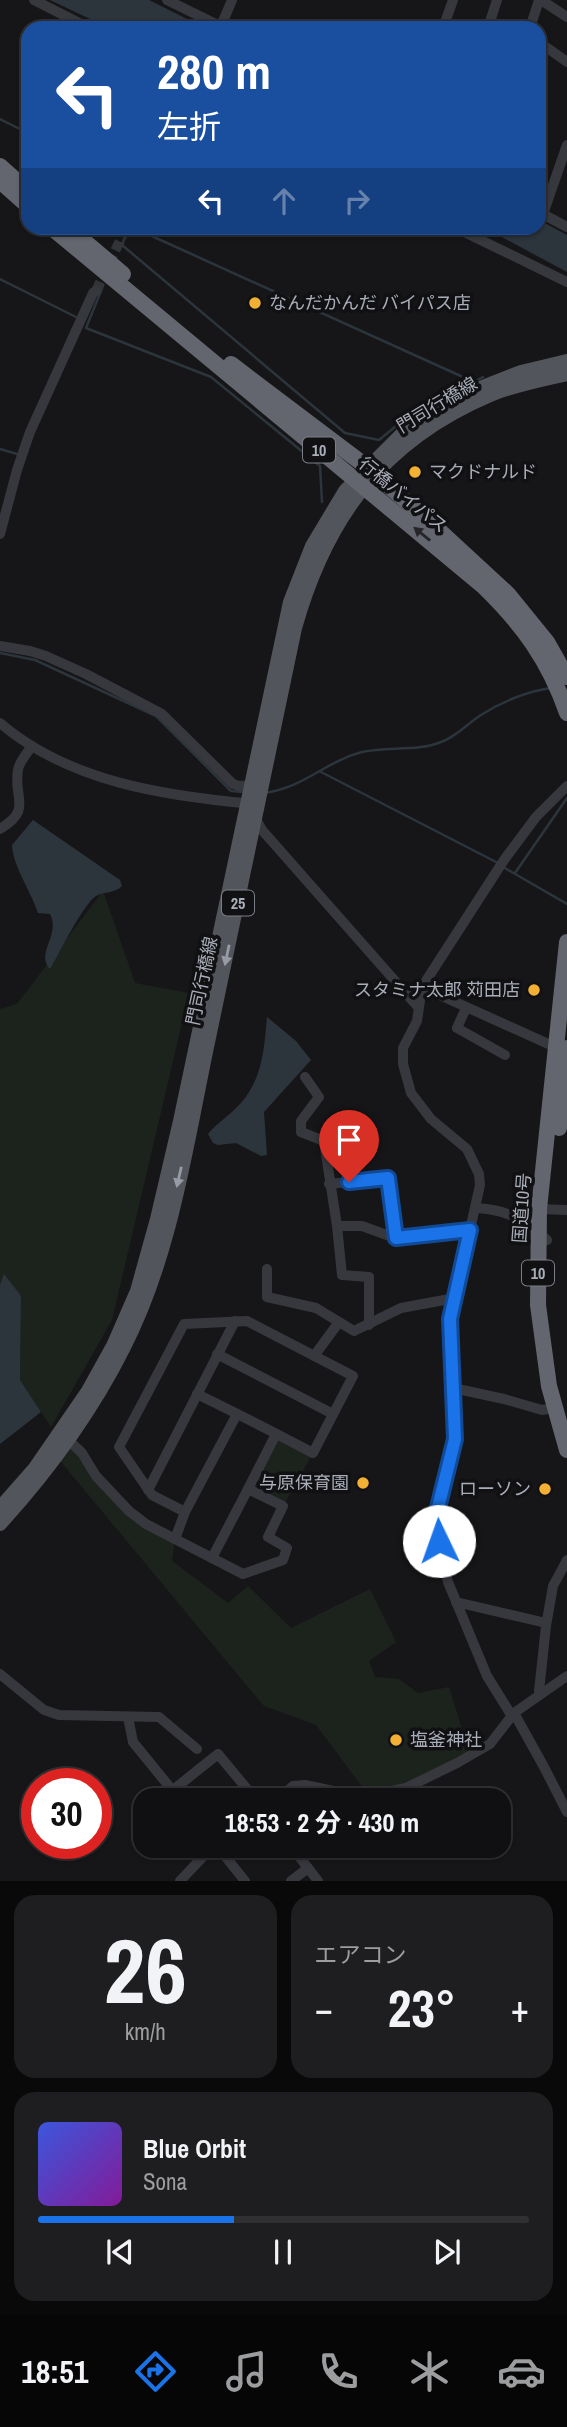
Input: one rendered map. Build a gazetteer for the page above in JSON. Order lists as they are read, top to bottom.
{
  "streets": {
    "highway": ["10", "行橋バイパス", "国道10号"],
    "main road": ["門司行橋線", "25"]
  },
  "crossings": [
    ["門司行橋線", "行橋バイパス"],
    ["10", "国道10号"]
  ],
  "places": [
    "なんだかんだ バイパス店",
    "マクドナルド",
    "スタミナ太郎 苅田店",
    "与原保育園",
    "ローソン",
    "塩釜神社"
  ],
  "page": {
    "turn": ["280 m", "左折"],
    "limit": "30",
    "trip": "18:53 · 2 分 · 430 m",
    "tile": [
      ["26", "km/h"],
      "エアコン"
    ],
    "heat": ["−", "23°", "+"],
    "song": ["Blue Orbit", "Sona"],
    "tabs": "18:51"
  }
}
